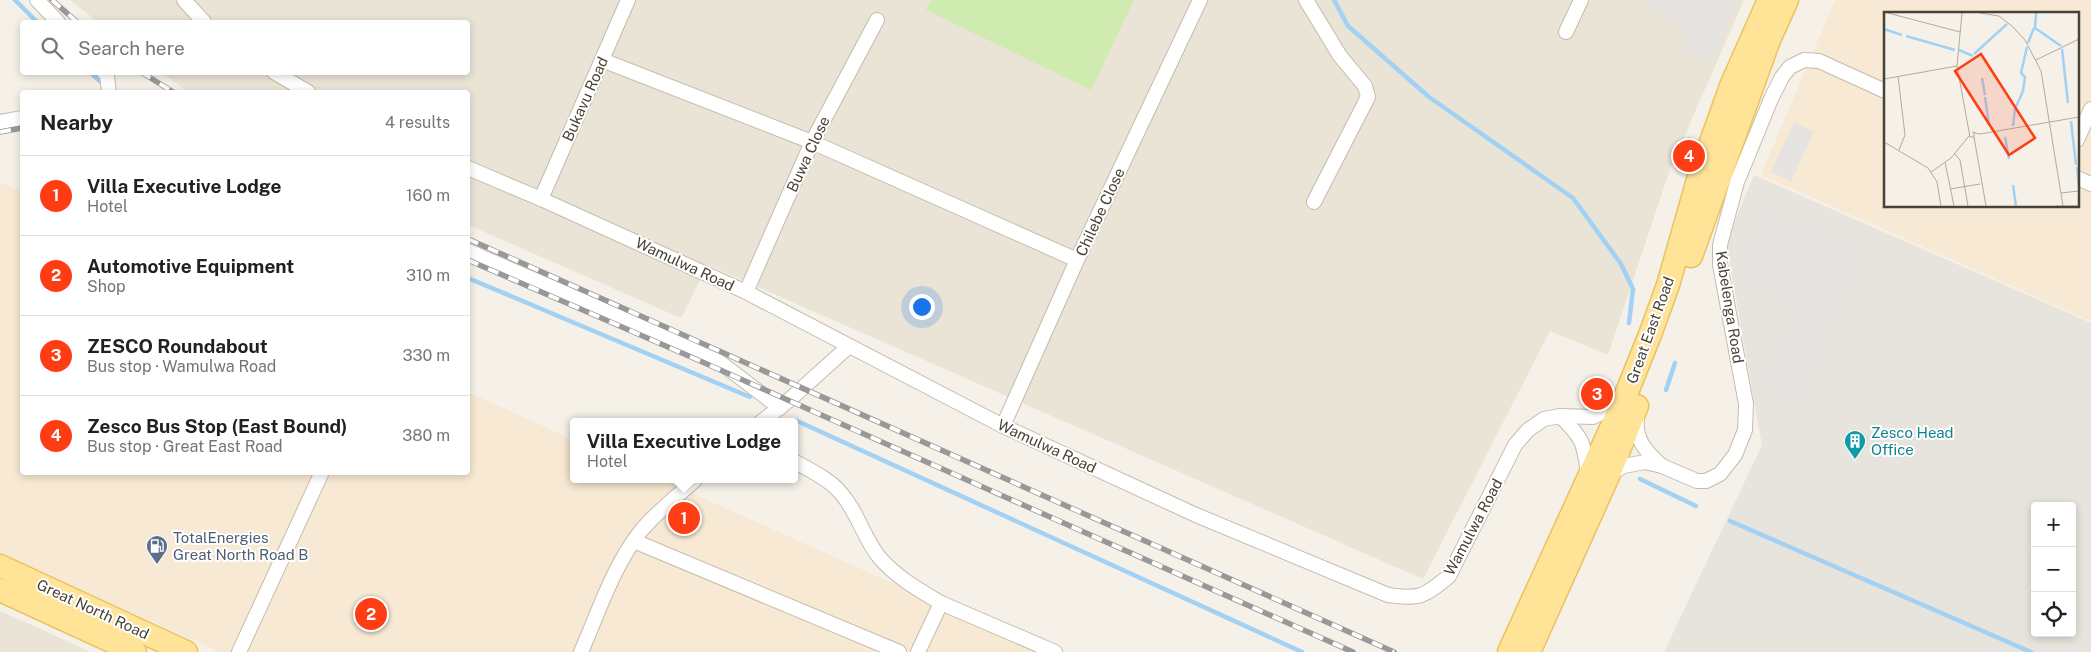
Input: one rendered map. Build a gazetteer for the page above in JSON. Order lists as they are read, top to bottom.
{
  "streets": {
    "main road": ["Great East Road", "Great North Road"],
    "street": [
      "Bukavu Road",
      "Buwa Close",
      "Chilebe Close",
      "Wamulwa Road",
      "Kabelenga Road"
    ]
  },
  "crossings": [
    ["Bukavu Road", "Wamulwa Road"],
    ["Buwa Close", "Wamulwa Road"],
    ["Chilebe Close", "Wamulwa Road"],
    ["Wamulwa Road", "Kabelenga Road"],
    ["Wamulwa Road", "Great East Road"],
    ["Kabelenga Road", "Great East Road"]
  ],
  "places": {
    "building": ["Zesco Head Office"],
    "fuel station": ["TotalEnergies Great North Road B"]
  },
  "page": {
    "search": "Search here",
    "heading": ["Nearby", "4 results"],
    "pins": [
      "4",
      "3",
      "1",
      "2"
    ],
    "list": [
      {
        "mark": "1",
        "name": "Villa Executive Lodge",
        "note": "Hotel",
        "value": "160 m"
      },
      {
        "mark": "2",
        "name": "Automotive Equipment",
        "note": "Shop",
        "value": "310 m"
      },
      {
        "mark": "3",
        "name": "ZESCO Roundabout",
        "note": "Bus stop · Wamulwa Road",
        "value": "330 m"
      },
      {
        "mark": "4",
        "name": "Zesco Bus Stop (East Bound)",
        "note": "Bus stop · Great East Road",
        "value": "380 m"
      }
    ],
    "popup": ["Villa Executive Lodge", "Hotel"],
    "map_buttons": ["+", "−"]
  }
}
